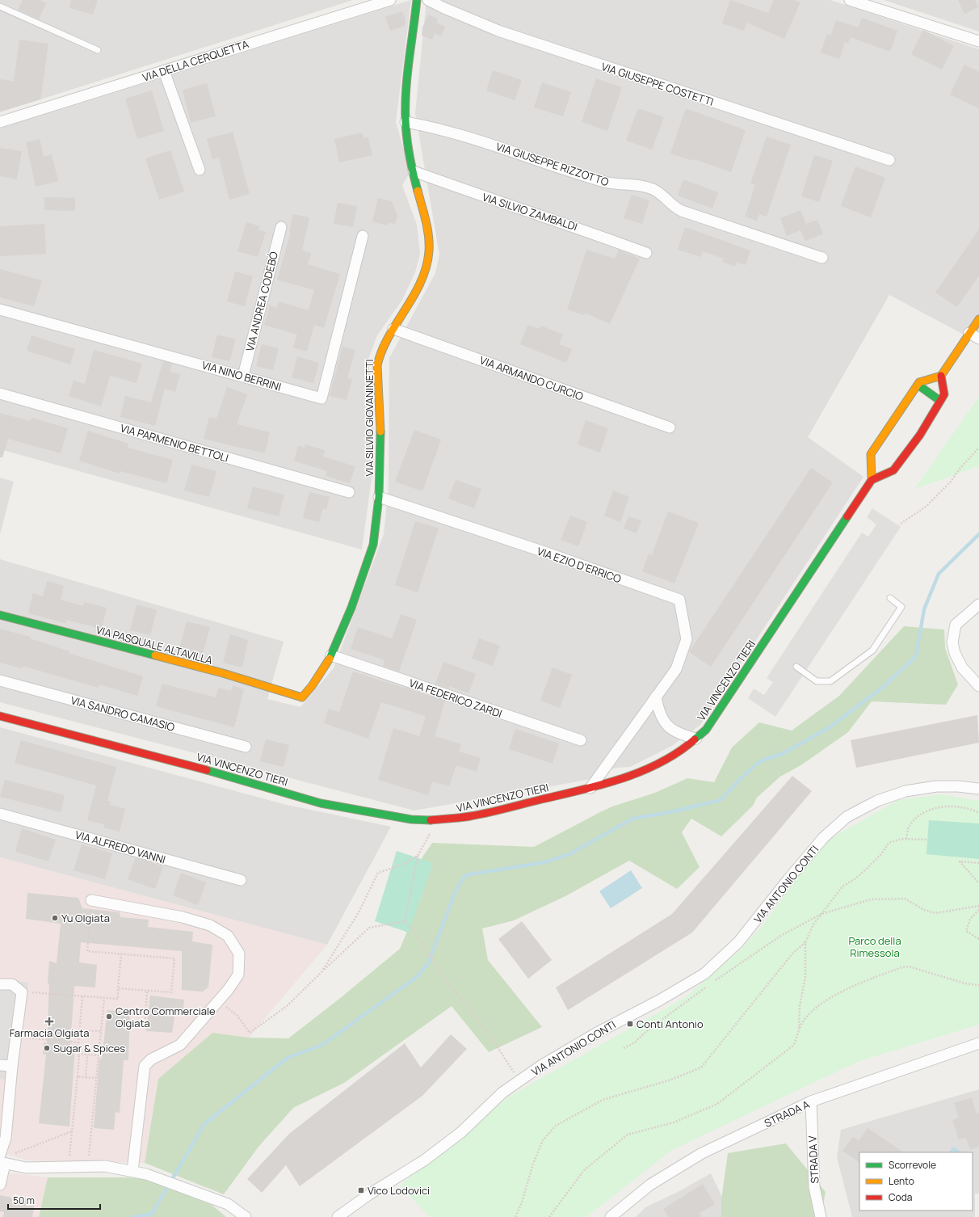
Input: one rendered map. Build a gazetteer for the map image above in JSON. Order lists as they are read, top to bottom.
{
  "streets": {
    "street": [
      "VIA DELLA CERQUETTA",
      "VIA GIUSEPPE COSTETTI",
      "VIA GIUSEPPE RIZZOTTO",
      "VIA SILVIO ZAMBALDI",
      "VIA ANDREA CODEBÒ",
      "VIA NINO BERRINI",
      "VIA ARMANDO CURCIO",
      "VIA SILVIO GIOVANINETTI",
      "VIA PARMENIO BETTOLI",
      "VIA EZIO D'ERRICO",
      "VIA PASQUALE ALTAVILLA",
      "VIA VINCENZO TIERI",
      "VIA FEDERICO ZARDI",
      "VIA SANDRO CAMASIO",
      "VIA ALFREDO VANNI",
      "VIA ANTONIO CONTI",
      "STRADA A",
      "STRADA V"
    ]
  },
  "crossings": [
    ["VIA GIUSEPPE RIZZOTTO", "VIA SILVIO GIOVANINETTI"],
    ["VIA SILVIO ZAMBALDI", "VIA SILVIO GIOVANINETTI"],
    ["VIA ANDREA CODEBÒ", "VIA NINO BERRINI"],
    ["VIA ARMANDO CURCIO", "VIA SILVIO GIOVANINETTI"],
    ["VIA SILVIO GIOVANINETTI", "VIA EZIO D'ERRICO"],
    ["VIA SILVIO GIOVANINETTI", "VIA PASQUALE ALTAVILLA"],
    ["VIA SILVIO GIOVANINETTI", "VIA FEDERICO ZARDI"],
    ["VIA EZIO D'ERRICO", "VIA VINCENZO TIERI"],
    ["STRADA A", "STRADA V"]
  ],
  "parks": ["Parco della Rimessola"],
  "places": {
    "other": ["Yu Olgiata", "Centro Commerciale Olgiata", "Sugar & Spices"],
    "health": ["Farmacia Olgiata"],
    "transit": ["Conti Antonio", "Vico Lodovici"]
  },
  "legend": ["Scorrevole", "Lento", "Coda"],
  "scale_bar": "50 m"
}
